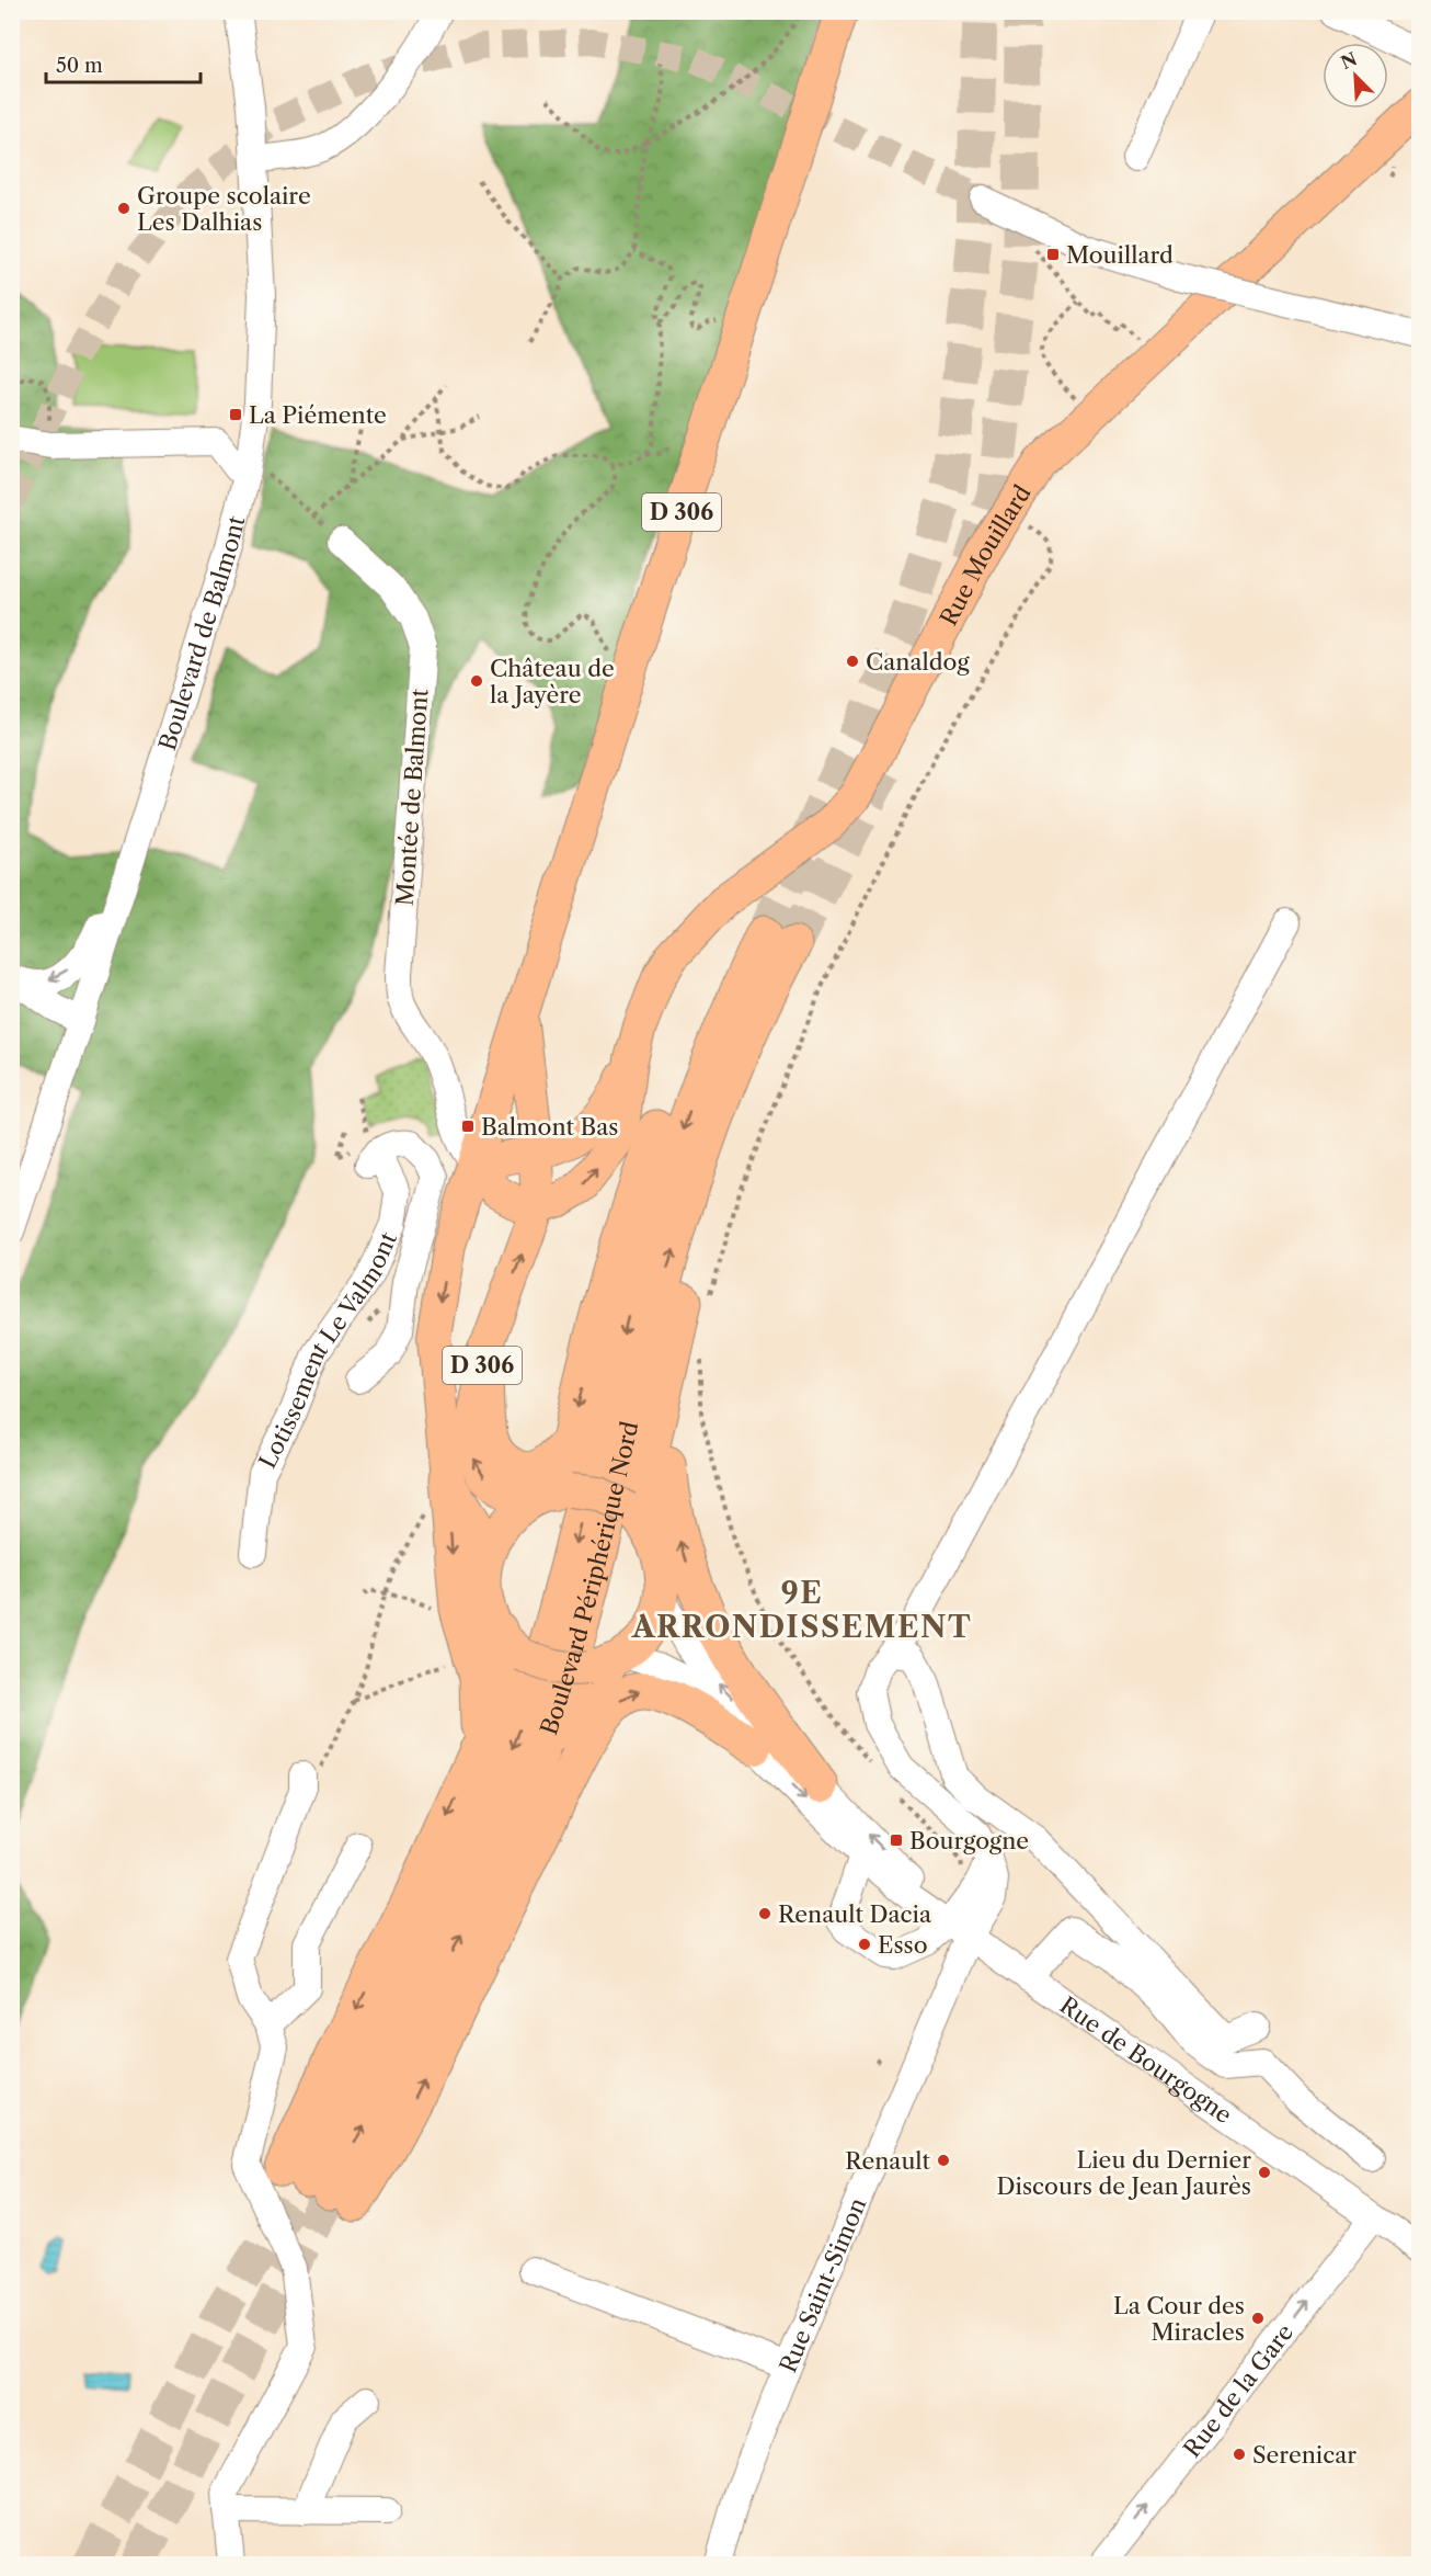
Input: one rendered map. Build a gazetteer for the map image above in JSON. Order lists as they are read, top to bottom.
{
  "streets": {
    "highway": ["Boulevard Périphérique Nord"],
    "main road": ["D 306", "Rue Mouillard"],
    "street": [
      "Boulevard de Balmont",
      "Montée de Balmont",
      "Lotissement Le Valmont",
      "Rue de Bourgogne",
      "Rue Saint-Simon",
      "Rue de la Gare"
    ]
  },
  "crossings": [
    ["D 306", "Rue Mouillard"],
    ["D 306", "Montée de Balmont"],
    ["D 306", "Rue de Bourgogne"],
    ["Rue Mouillard", "Montée de Balmont"],
    ["Rue de Bourgogne", "Rue Saint-Simon"],
    ["Rue de Bourgogne", "Rue de la Gare"]
  ],
  "one_way": ["Rue de la Gare"],
  "districts": ["9E ARRONDISSEMENT"],
  "places": {
    "other": [
      "Groupe scolaire Les Dalhias",
      "Canaldog",
      "Château de la Jayère",
      "Renault Dacia",
      "Esso",
      "Renault",
      "Lieu du Dernier Discours de Jean Jaurès",
      "La Cour des Miracles",
      "Serenicar"
    ],
    "transit": [
      "Mouillard",
      "La Piémente",
      "Balmont Bas",
      "Bourgogne"
    ]
  },
  "scale_bar": "50 m",
  "north": "top left"
}
